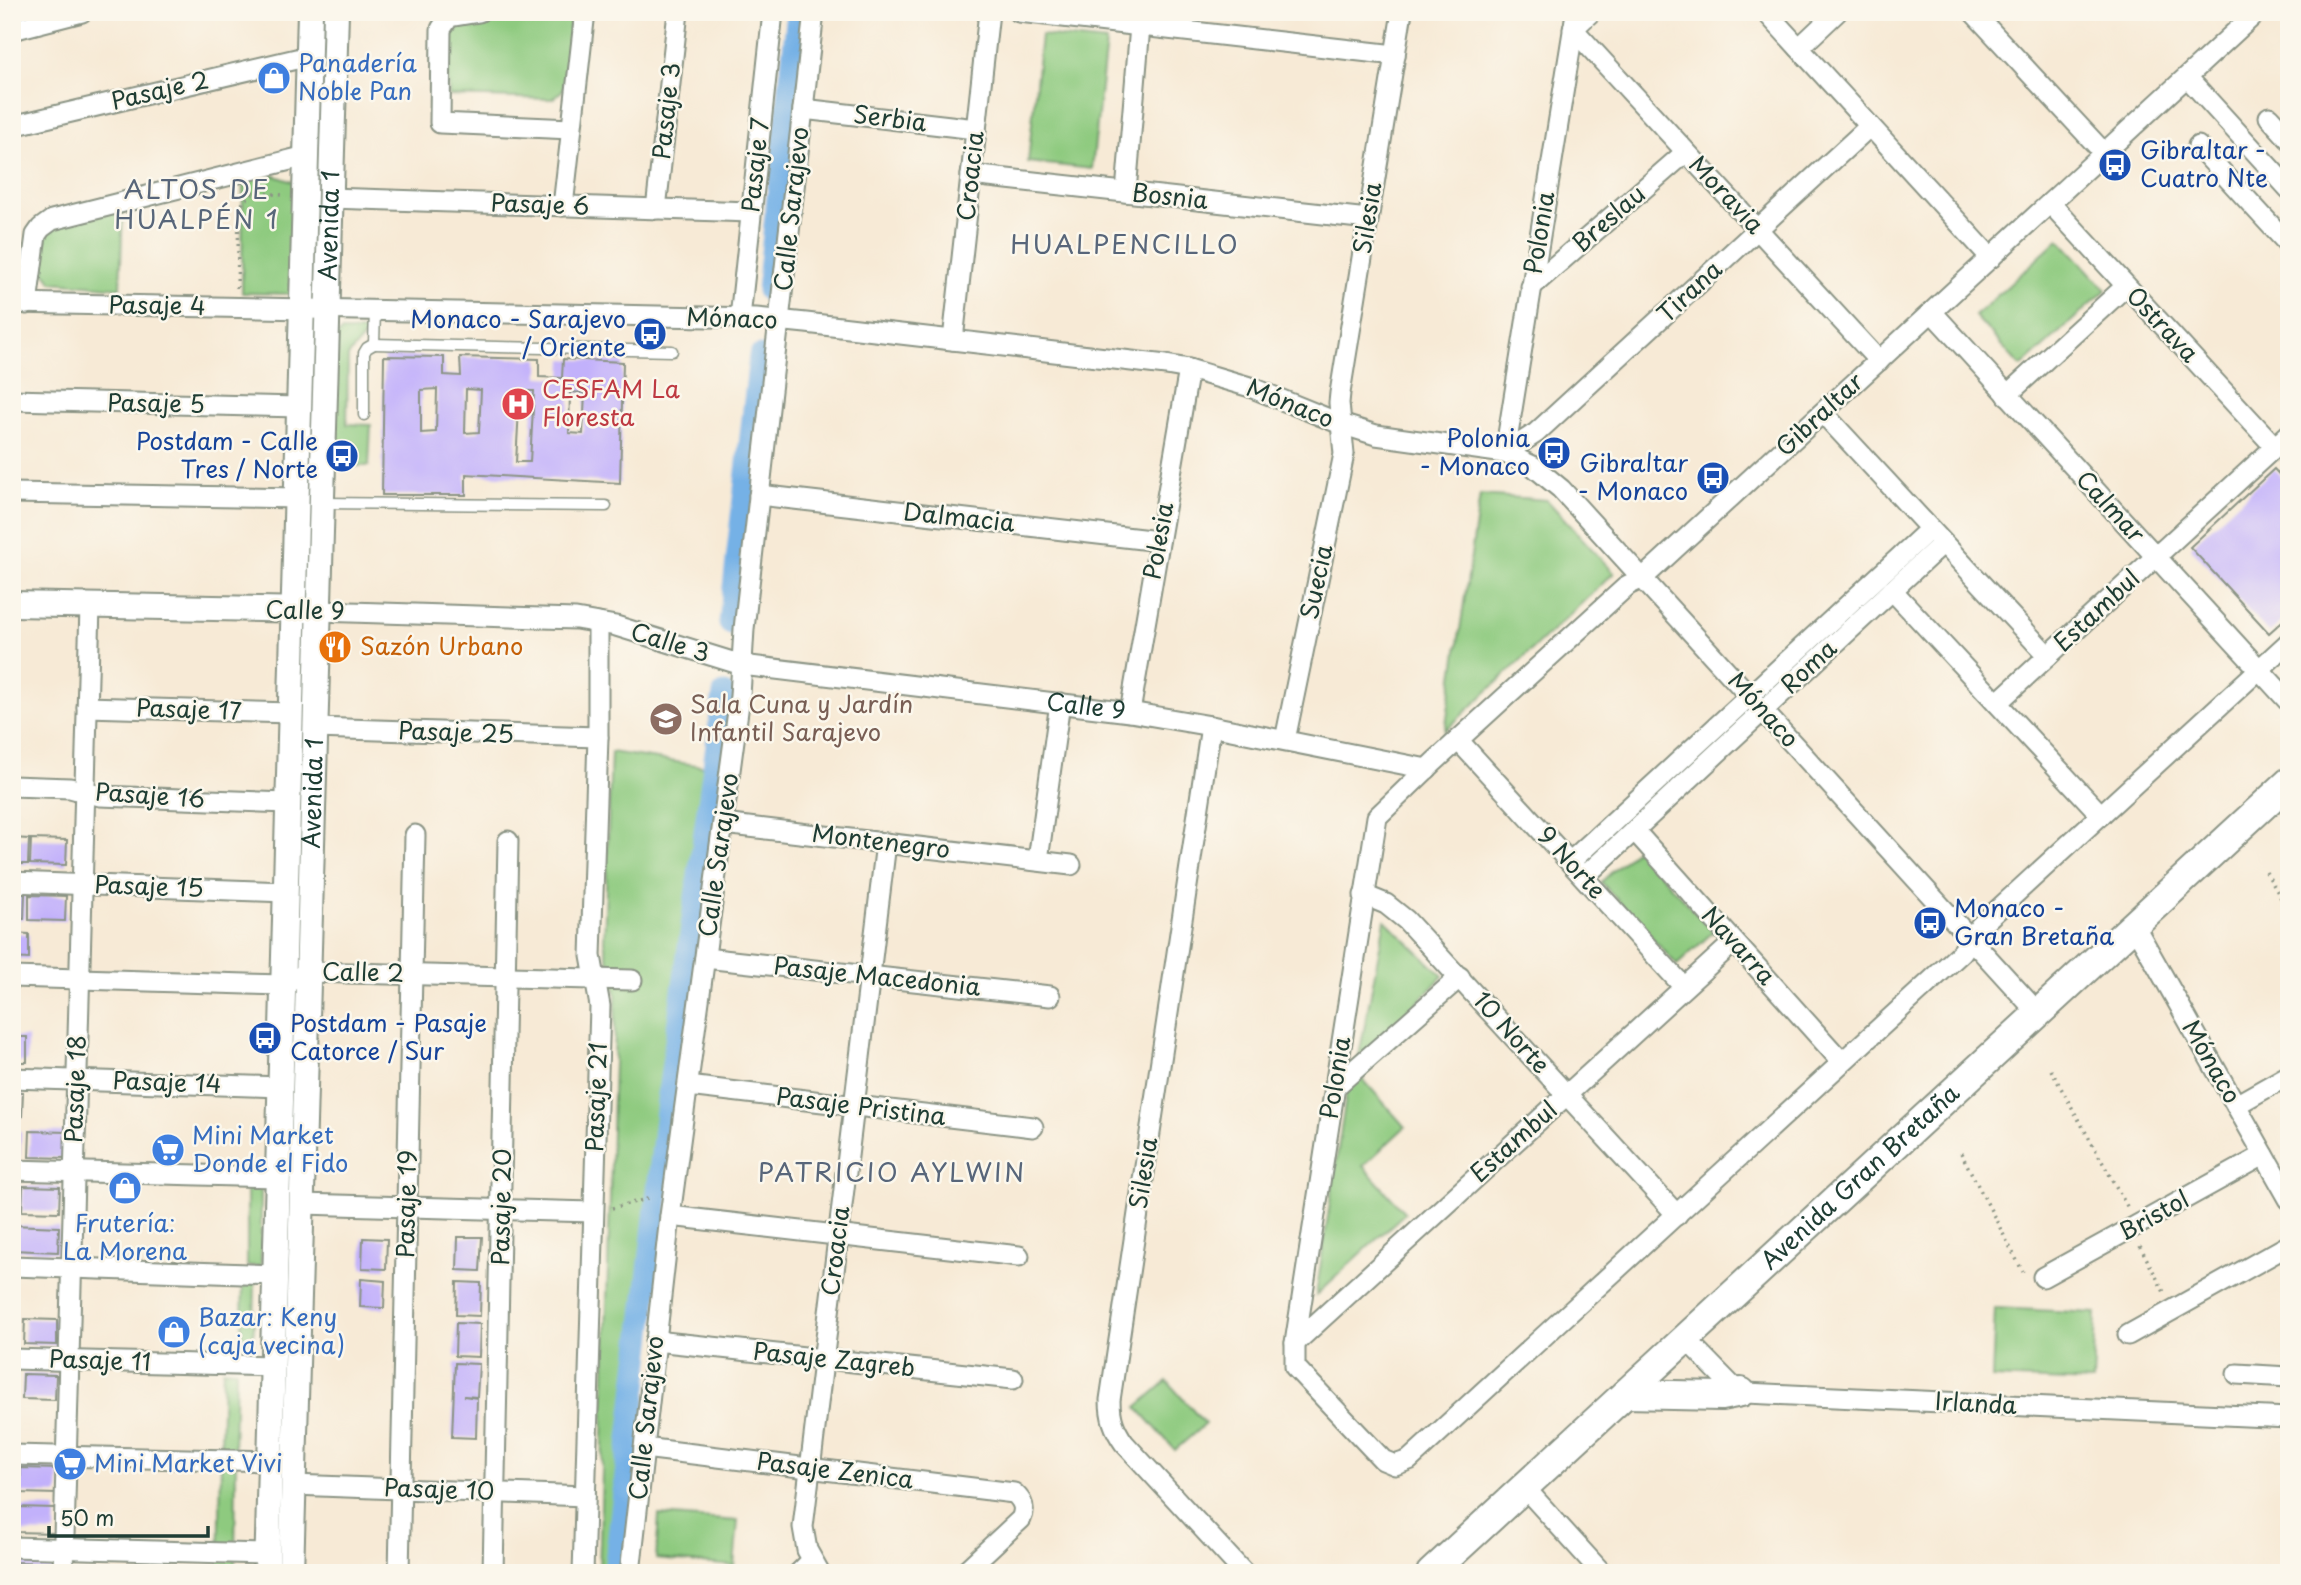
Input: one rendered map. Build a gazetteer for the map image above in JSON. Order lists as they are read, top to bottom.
{
  "streets": {
    "main road": ["Avenida Gran Bretaña"],
    "street": [
      "Pasaje 2",
      "Pasaje 3",
      "Serbia",
      "Pasaje 7",
      "Croacia",
      "Moravia",
      "Bosnia",
      "Pasaje 6",
      "Calle Sarajevo",
      "Silesia",
      "Breslau",
      "Avenida 1",
      "Polonia",
      "Tirana",
      "Pasaje 4",
      "Mónaco",
      "Ostrava",
      "Pasaje 5",
      "Gibraltar",
      "Calmar",
      "Dalmacia",
      "Polesia",
      "Suecia",
      "Calle 9",
      "Estambul",
      "Calle 3",
      "Roma",
      "Pasaje 17",
      "Pasaje 25",
      "Pasaje 16",
      "Montenegro",
      "9 Norte",
      "Pasaje 15",
      "Navarra",
      "Calle 2",
      "Pasaje Macedonia",
      "10 Norte",
      "Pasaje 14",
      "Pasaje 18",
      "Pasaje 21",
      "Pasaje Pristina",
      "Pasaje 19",
      "Pasaje 20",
      "Bristol",
      "Pasaje Zagreb",
      "Pasaje 11",
      "Irlanda",
      "Pasaje Zenica",
      "Pasaje 10"
    ]
  },
  "crossings": [
    ["Pasaje 2", "Avenida 1"],
    ["Pasaje 3", "Pasaje 6"],
    ["Serbia", "Croacia"],
    ["Serbia", "Calle Sarajevo"],
    ["Pasaje 7", "Pasaje 6"],
    ["Pasaje 7", "Mónaco"],
    ["Croacia", "Bosnia"],
    ["Croacia", "Mónaco"],
    ["Croacia", "Montenegro"],
    ["Croacia", "Pasaje Macedonia"],
    ["Croacia", "Pasaje Pristina"],
    ["Croacia", "Pasaje Zagreb"],
    ["Croacia", "Pasaje Zenica"],
    ["Moravia", "Breslau"],
    ["Moravia", "Polonia"],
    ["Moravia", "Tirana"],
    ["Moravia", "Gibraltar"],
    ["Bosnia", "Silesia"],
    ["Pasaje 6", "Avenida 1"],
    ["Calle Sarajevo", "Mónaco"],
    ["Calle Sarajevo", "Dalmacia"],
    ["Calle Sarajevo", "Calle 9"],
    ["Calle Sarajevo", "Calle 3"],
    ["Calle Sarajevo", "Montenegro"],
    ["Calle Sarajevo", "Pasaje Macedonia"],
    ["Calle Sarajevo", "Pasaje Pristina"],
    ["Calle Sarajevo", "Pasaje Zagreb"],
    ["Calle Sarajevo", "Pasaje Zenica"],
    ["Silesia", "Mónaco"],
    ["Silesia", "Suecia"],
    ["Silesia", "Calle 9"],
    ["Breslau", "Polonia"],
    ["Avenida 1", "Pasaje 4"],
    ["Avenida 1", "Mónaco"],
    ["Avenida 1", "Pasaje 5"],
    ["Avenida 1", "Calle 9"],
    ["Avenida 1", "Pasaje 17"],
    ["Avenida 1", "Pasaje 25"],
    ["Avenida 1", "Pasaje 16"],
    ["Avenida 1", "Pasaje 15"],
    ["Avenida 1", "Calle 2"],
    ["Avenida 1", "Pasaje 14"],
    ["Avenida 1", "Pasaje 11"],
    ["Avenida 1", "Pasaje 10"],
    ["Polonia", "Tirana"],
    ["Polonia", "Mónaco"],
    ["Polonia", "Gibraltar"],
    ["Polonia", "Estambul"],
    ["Polonia", "10 Norte"],
    ["Tirana", "Mónaco"],
    ["Pasaje 4", "Mónaco"],
    ["Mónaco", "Gibraltar"],
    ["Mónaco", "Polesia"],
    ["Mónaco", "Suecia"],
    ["Mónaco", "Roma"],
    ["Mónaco", "Avenida Gran Bretaña"],
    ["Mónaco", "Bristol"],
    ["Ostrava", "Gibraltar"],
    ["Ostrava", "Estambul"],
    ["Gibraltar", "Calmar"],
    ["Gibraltar", "Calle 9"],
    ["Gibraltar", "9 Norte"],
    ["Calmar", "Estambul"],
    ["Dalmacia", "Polesia"],
    ["Polesia", "Calle 9"],
    ["Suecia", "Calle 9"],
    ["Calle 9", "Calle 3"],
    ["Calle 9", "Pasaje 18"],
    ["Calle 9", "Pasaje 21"],
    ["Estambul", "9 Norte"],
    ["Estambul", "Navarra"],
    ["Estambul", "10 Norte"],
    ["Calle 3", "Pasaje 21"],
    ["Roma", "9 Norte"],
    ["Roma", "Navarra"],
    ["Pasaje 17", "Pasaje 18"],
    ["Pasaje 25", "Pasaje 21"],
    ["Pasaje 16", "Pasaje 18"],
    ["Pasaje 15", "Pasaje 18"],
    ["Calle 2", "Pasaje 18"],
    ["Calle 2", "Pasaje 21"],
    ["Calle 2", "Pasaje 19"],
    ["Calle 2", "Pasaje 20"],
    ["Pasaje 14", "Pasaje 18"],
    ["Pasaje 18", "Pasaje 11"],
    ["Pasaje 21", "Pasaje 10"],
    ["Pasaje 19", "Pasaje 10"],
    ["Pasaje 20", "Pasaje 10"]
  ],
  "districts": ["ALTOS DE HUALPÉN 1", "HUALPENCILLO", "PATRICIO AYLWIN"],
  "places": {
    "shop": ["Panadería Noble Pan", "Frutería: La Morena", "Bazar: Keny (caja vecina)"],
    "bus stop": [
      "Gibraltar - Cuatro Nte",
      "Monaco - Sarajevo / Oriente",
      "Polonia - Monaco",
      "Postdam - Calle Tres / Norte",
      "Gibraltar - Monaco",
      "Monaco - Gran Bretaña",
      "Postdam - Pasaje Catorce / Sur"
    ],
    "hospital": ["CESFAM La Floresta"],
    "restaurant": ["Sazón Urbano"],
    "school or university": ["Sala Cuna y Jardín Infantil Sarajevo"],
    "supermarket": ["Mini Market Donde el Fido", "Mini Market Vivi"]
  },
  "scale_bar": "50 m"
}
